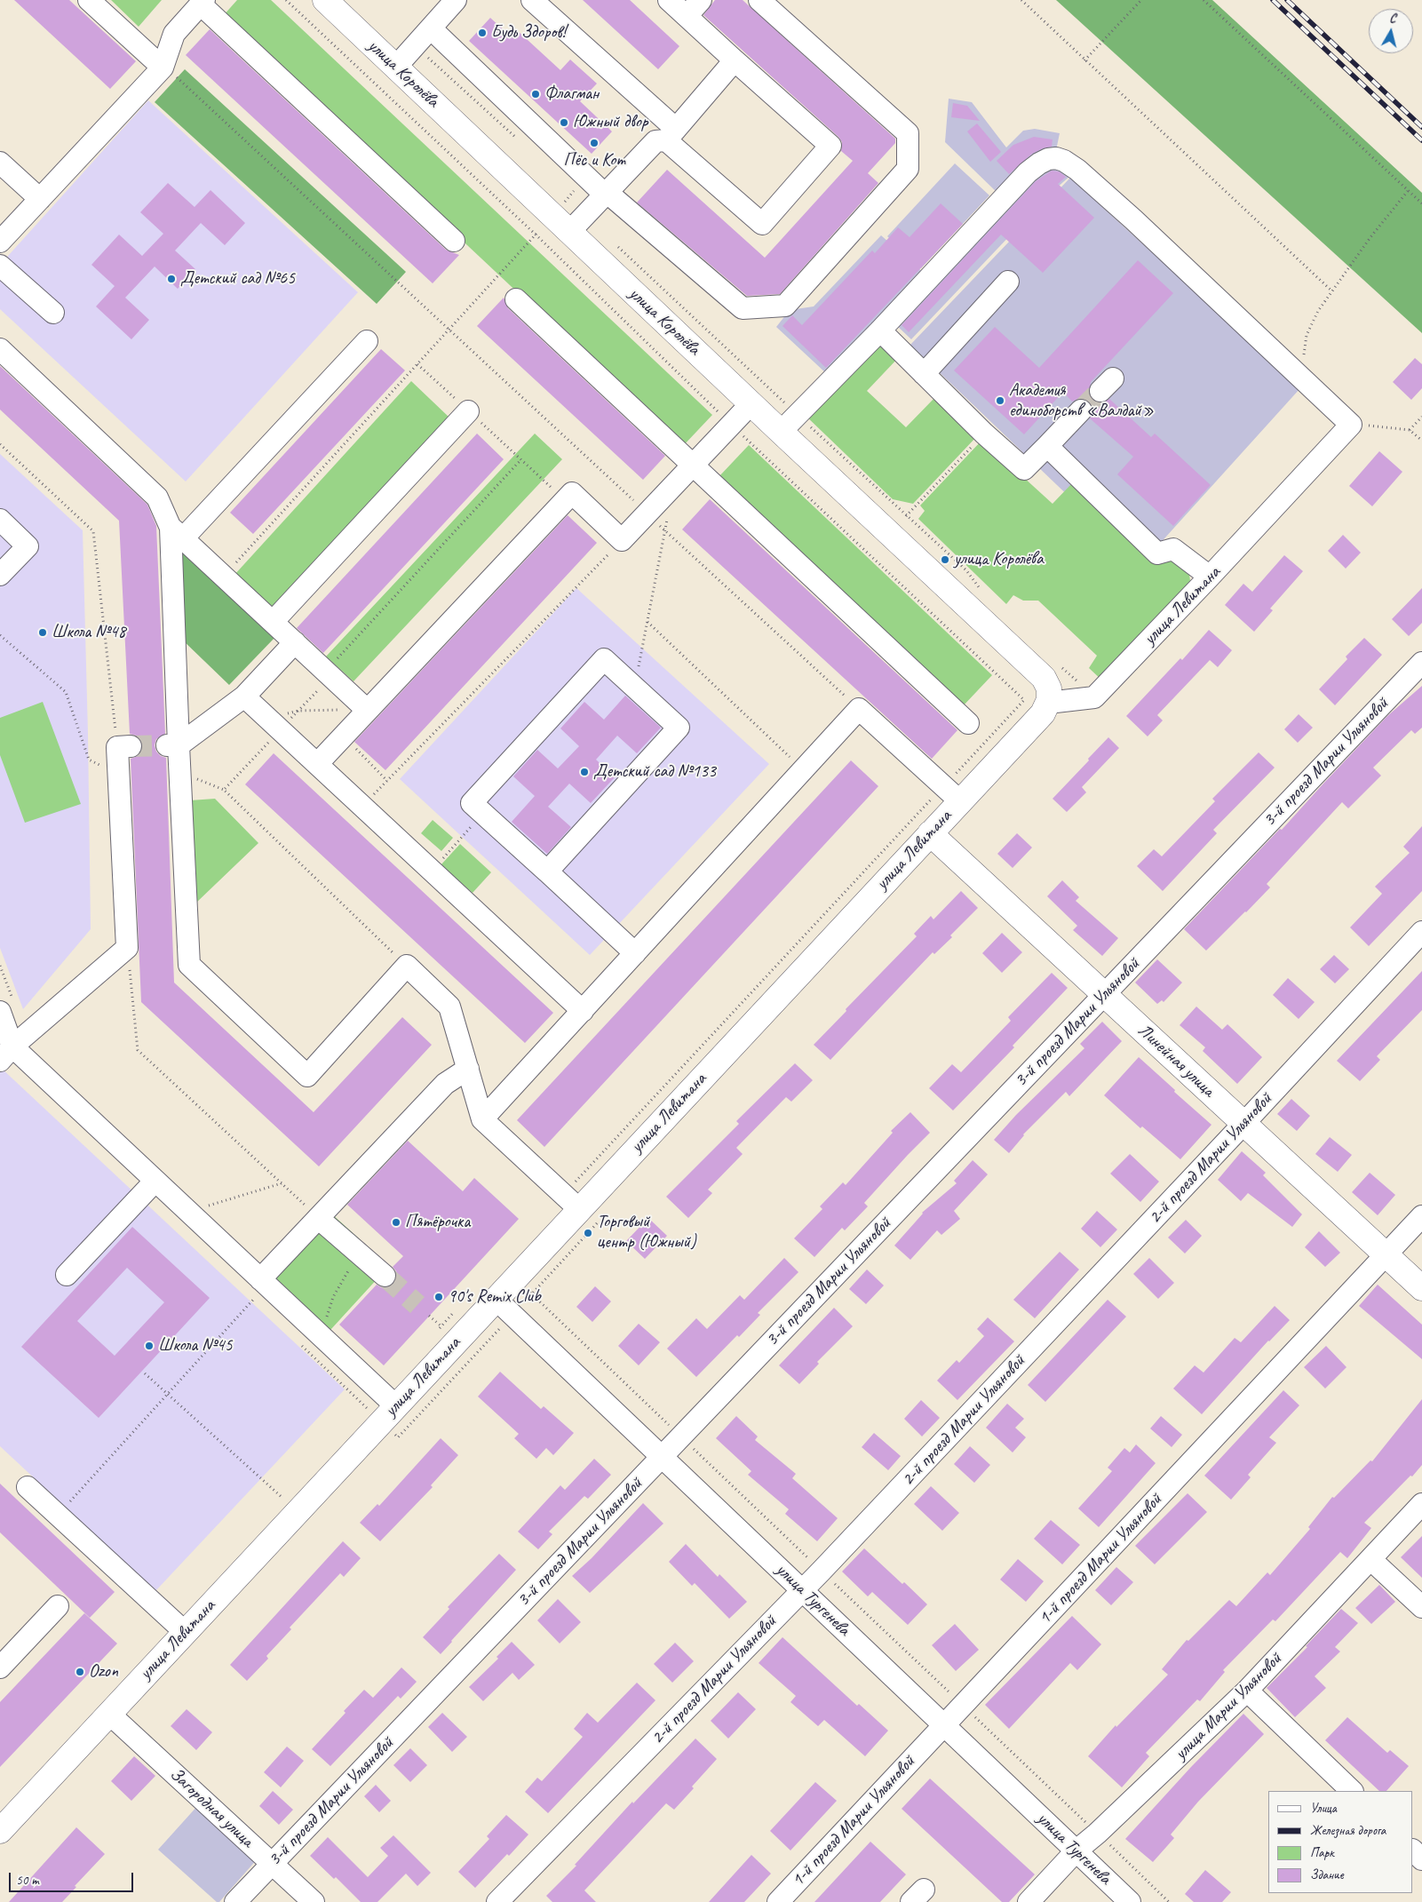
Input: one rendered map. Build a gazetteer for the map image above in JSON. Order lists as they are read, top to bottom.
{
  "streets": {
    "main road": ["улица Королёва", "улица Левитана", "Линейная улица"],
    "street": [
      "3-й проезд Марии Ульяновой",
      "2-й проезд Марии Ульяновой",
      "1-й проезд Марии Ульяновой",
      "улица Тургенева",
      "улица Марии Ульяновой",
      "Загородная улица"
    ]
  },
  "crossings": [
    ["улица Королёва", "улица Левитана"],
    ["улица Левитана", "Линейная улица"],
    ["улица Левитана", "улица Тургенева"],
    ["улица Левитана", "Загородная улица"],
    ["3-й проезд Марии Ульяновой", "Линейная улица"],
    ["3-й проезд Марии Ульяновой", "улица Тургенева"],
    ["3-й проезд Марии Ульяновой", "Загородная улица"],
    ["Линейная улица", "2-й проезд Марии Ульяновой"],
    ["Линейная улица", "1-й проезд Марии Ульяновой"],
    ["2-й проезд Марии Ульяновой", "улица Тургенева"],
    ["1-й проезд Марии Ульяновой", "улица Тургенева"],
    ["улица Тургенева", "улица Марии Ульяновой"]
  ],
  "places": [
    "Будь Здоров!",
    "Флагман",
    "Южный двор",
    "Пёс и Кот",
    "Детский сад №65",
    "Академия единоборств «Валдай»",
    "улица Королёва",
    "Школа №48",
    "Детский сад №133",
    "Пятёрочка",
    "Торговый центр (Южный)",
    "90's Remix Club",
    "Школа №45",
    "Ozon"
  ],
  "legend": [
    "Улица",
    "Железная дорога",
    "Парк",
    "Здание"
  ],
  "scale_bar": "50 m",
  "north": "top"
}
